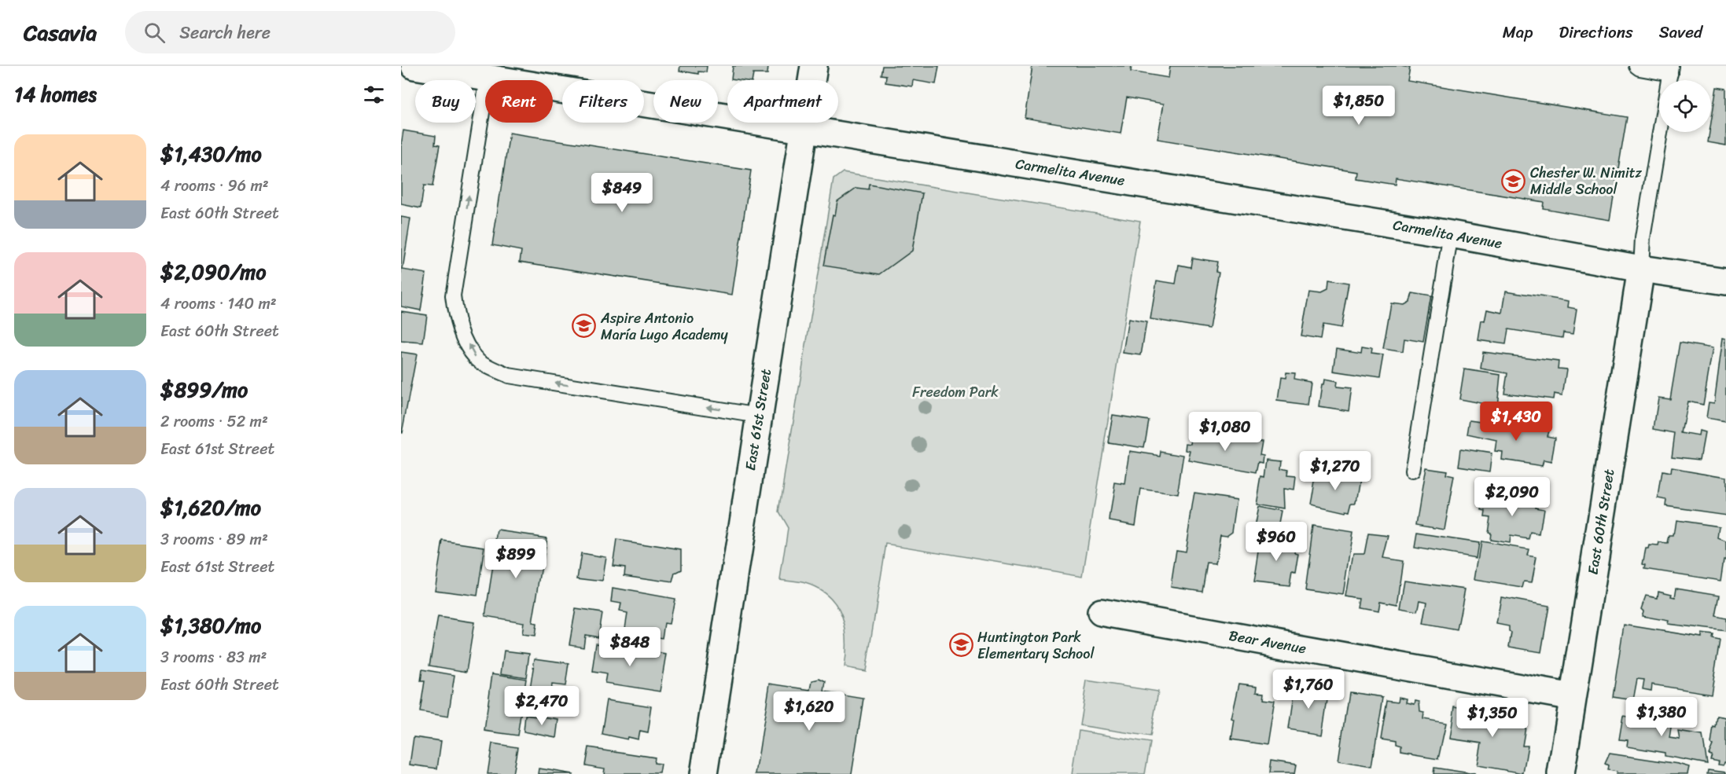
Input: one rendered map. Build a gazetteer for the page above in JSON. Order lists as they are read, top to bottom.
{
  "streets": {
    "street": [
      "Carmelita Avenue",
      "East 61st Street",
      "East 60th Street",
      "Bear Avenue"
    ]
  },
  "crossings": [
    ["Carmelita Avenue", "East 61st Street"],
    ["Carmelita Avenue", "East 60th Street"],
    ["East 60th Street", "Bear Avenue"]
  ],
  "parks": ["Freedom Park"],
  "places": {
    "school or university": ["Chester W. Nimitz Middle School", "Aspire Antonio María Lugo Academy", "Huntington Park Elementary School"]
  },
  "page": {
    "header": "Casavia",
    "search": "Search here",
    "nav": ["Map", "Directions", "Saved"],
    "heading": "14 homes",
    "chip": [
      "Buy",
      "Rent",
      "Filters",
      "New",
      "Apartment"
    ],
    "price": [
      "$1,850",
      "$849",
      "$1,430",
      "$1,080",
      "$1,270",
      "$2,090",
      "$960",
      "$899",
      "$848",
      "$1,760",
      "$2,470",
      "$1,620",
      "$1,380",
      "$1,350"
    ],
    "list": [
      {
        "name": "$1,430/mo",
        "note": "4 rooms · 96 m² · East 60th Street"
      },
      {
        "name": "$2,090/mo",
        "note": "4 rooms · 140 m² · East 60th Street"
      },
      {
        "name": "$899/mo",
        "note": "2 rooms · 52 m² · East 61st Street"
      },
      {
        "name": "$1,620/mo",
        "note": "3 rooms · 89 m² · East 61st Street"
      },
      {
        "name": "$1,380/mo",
        "note": "3 rooms · 83 m² · East 60th Street"
      }
    ]
  }
}
